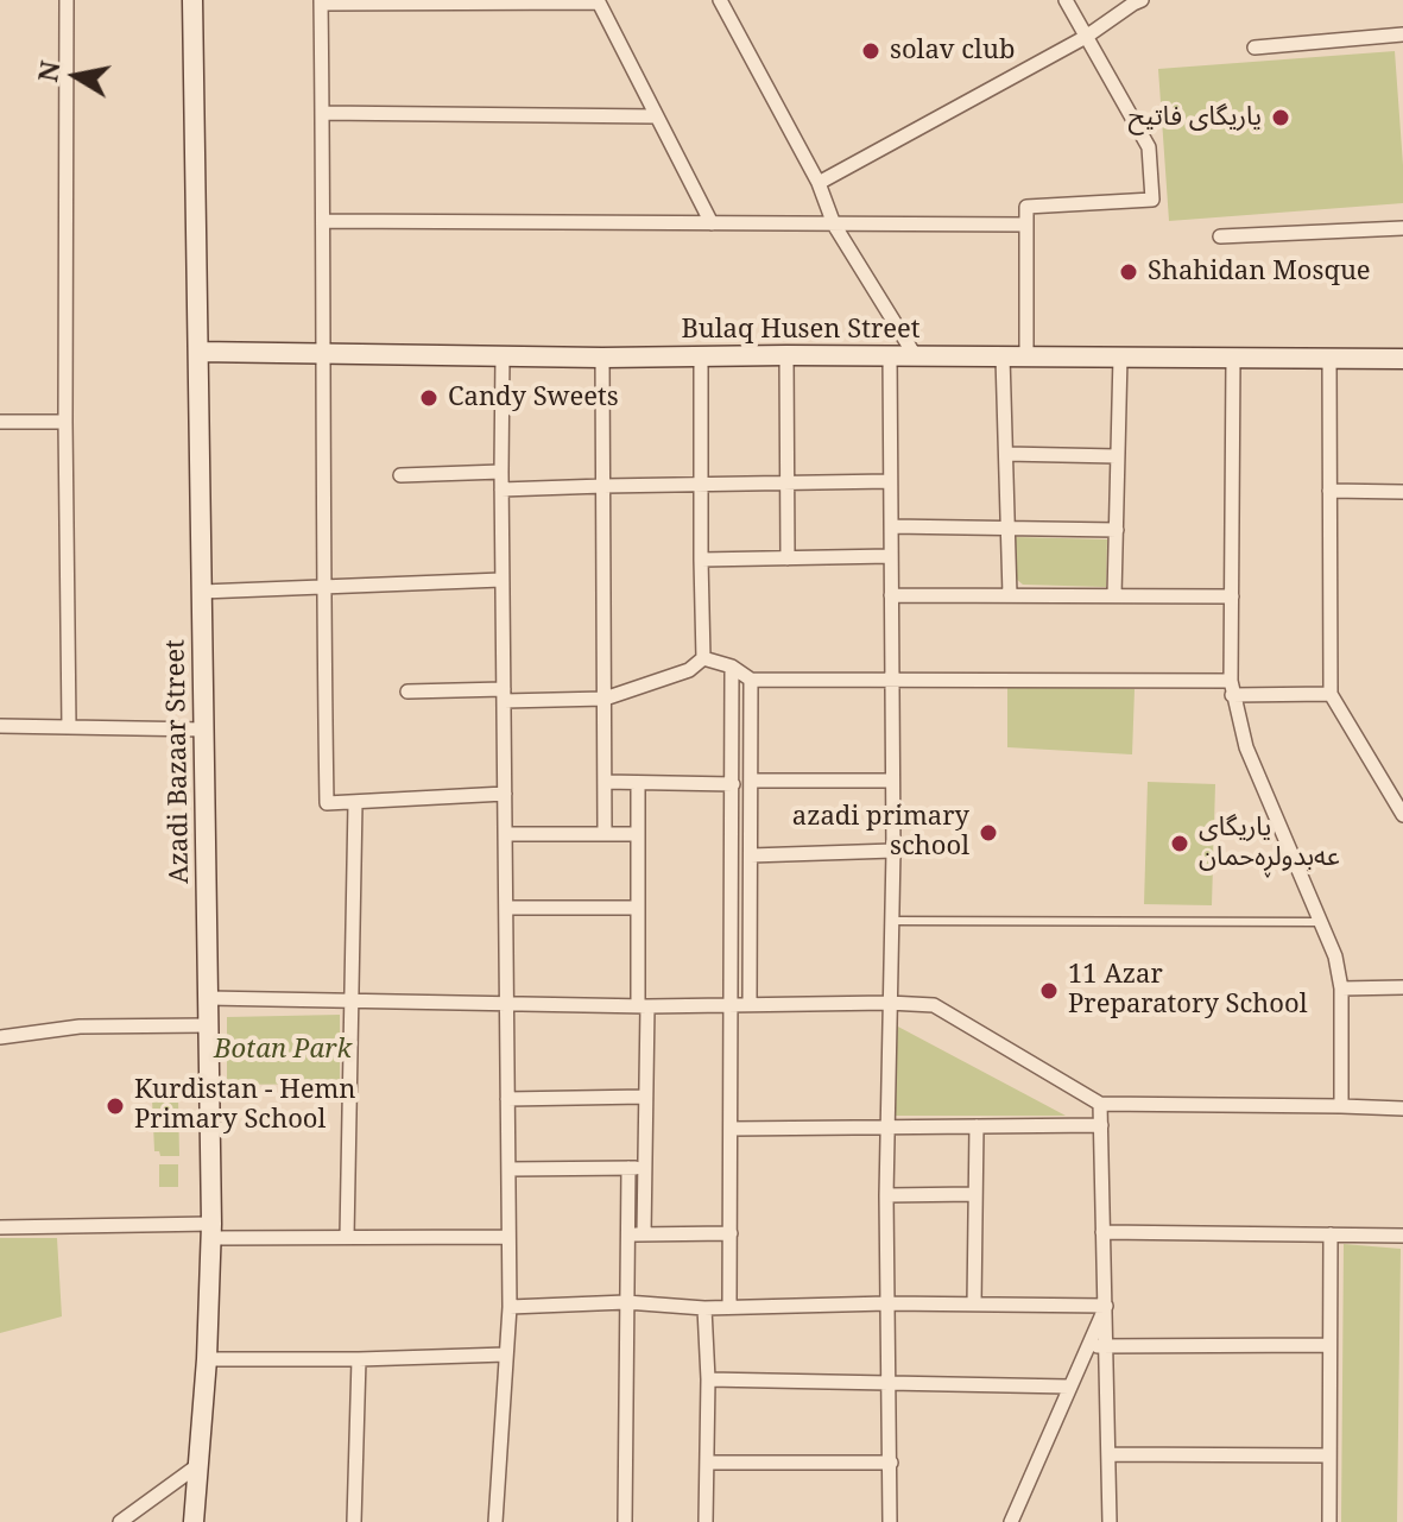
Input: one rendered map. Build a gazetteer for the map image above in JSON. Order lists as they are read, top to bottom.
{
  "streets": {
    "street": ["Bulaq Husen Street", "Azadi Bazaar Street"]
  },
  "crossings": [
    ["Bulaq Husen Street", "Azadi Bazaar Street"]
  ],
  "parks": ["Botan Park"],
  "places": [
    "solav club",
    "یاریگای فاتیح",
    "Shahidan Mosque",
    "Candy Sweets",
    "azadi primary school",
    "یاریگای عەبدولڕەحمان",
    "11 Azar Preparatory School",
    "Kurdistan - Hemn Primary School"
  ],
  "north": "left"
}
